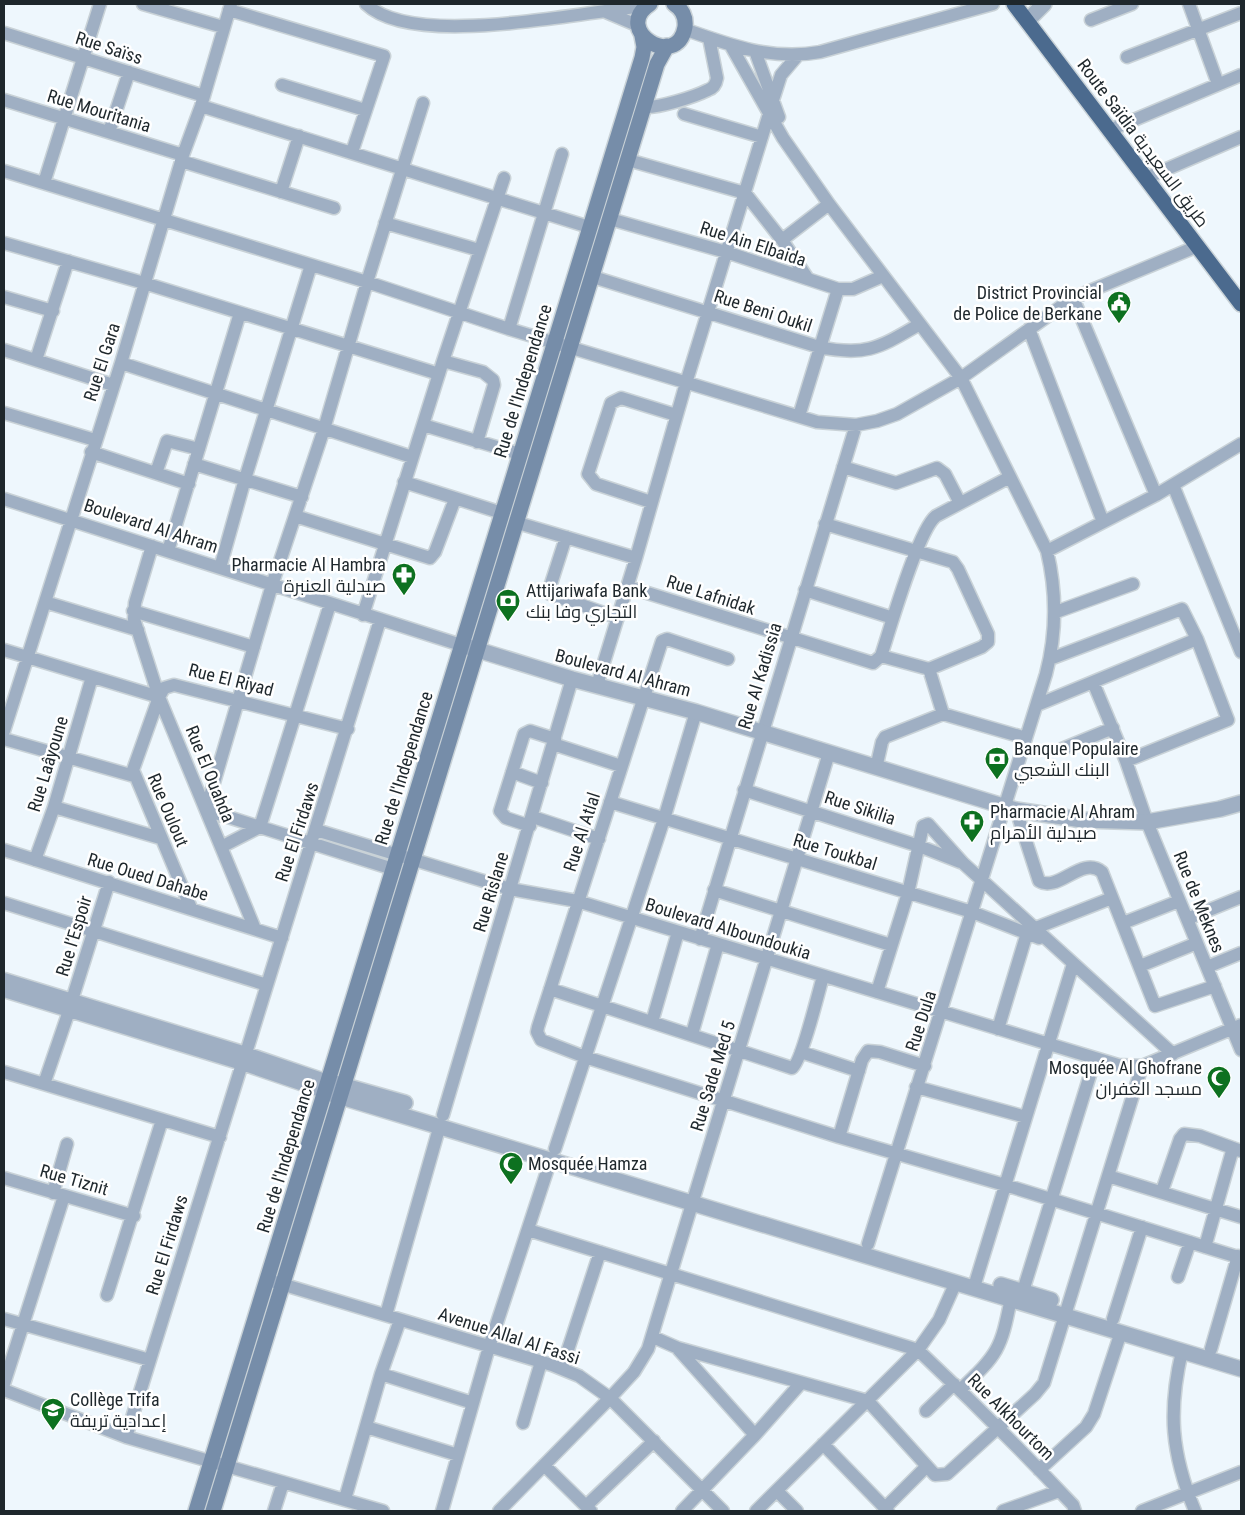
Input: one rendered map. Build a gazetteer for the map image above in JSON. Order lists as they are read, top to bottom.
{
  "streets": {
    "highway": ["Route Saïdia طريق السعيدية"],
    "main road": ["Rue de l'Independance"],
    "street": [
      "Rue Saïss",
      "Rue Mouritania",
      "Rue Ain Elbaida",
      "Rue Beni Oukil",
      "Rue El Gara",
      "Boulevard Al Ahram",
      "Rue Lafnidak",
      "Rue Al Kadissia",
      "Rue El Riyad",
      "Rue Laâyoune",
      "Rue El Ouahda",
      "Rue Sikilia",
      "Rue Oulout",
      "Rue El Firdaws",
      "Rue Al Atlal",
      "Rue Toukbal",
      "Rue Oued Dahabe",
      "Rue Rislane",
      "Rue de Meknes",
      "Boulevard Alboundoukia",
      "Rue l’Espoir",
      "Rue Dula",
      "Rue Sade Med 5",
      "Rue Tiznit",
      "Avenue Allal Al Fassi",
      "Rue Alkhourtom"
    ]
  },
  "crossings": [
    ["Rue Saïss", "Rue El Gara"],
    ["Rue Saïss", "Rue de l'Independance"],
    ["Rue Mouritania", "Rue El Gara"],
    ["Rue Ain Elbaida", "Rue de l'Independance"],
    ["Rue Ain Elbaida", "Rue Dula"],
    ["Rue Beni Oukil", "Rue de l'Independance"],
    ["Rue Beni Oukil", "Rue Dula"],
    ["Rue El Gara", "Boulevard Al Ahram"],
    ["Rue de l'Independance", "Boulevard Al Ahram"],
    ["Rue de l'Independance", "Boulevard Alboundoukia"],
    ["Rue de l'Independance", "Avenue Allal Al Fassi"],
    ["Boulevard Al Ahram", "Rue Al Kadissia"],
    ["Boulevard Al Ahram", "Rue El Firdaws"],
    ["Boulevard Al Ahram", "Rue Al Atlal"],
    ["Boulevard Al Ahram", "Rue Rislane"],
    ["Boulevard Al Ahram", "Rue de Meknes"],
    ["Boulevard Al Ahram", "Rue Dula"],
    ["Boulevard Al Ahram", "Rue Sade Med 5"],
    ["Rue Lafnidak", "Rue Al Kadissia"],
    ["Rue Al Kadissia", "Rue Sikilia"],
    ["Rue Al Kadissia", "Rue Toukbal"],
    ["Rue Al Kadissia", "Boulevard Alboundoukia"],
    ["Rue El Riyad", "Rue El Ouahda"],
    ["Rue El Riyad", "Rue Oulout"],
    ["Rue El Riyad", "Rue El Firdaws"],
    ["Rue Laâyoune", "Rue Oued Dahabe"],
    ["Rue El Ouahda", "Rue Oulout"],
    ["Rue El Ouahda", "Rue Oued Dahabe"],
    ["Rue Sikilia", "Rue Sade Med 5"],
    ["Rue Oulout", "Rue Oued Dahabe"],
    ["Rue El Firdaws", "Rue Oued Dahabe"],
    ["Rue Al Atlal", "Rue Toukbal"],
    ["Rue Al Atlal", "Boulevard Alboundoukia"],
    ["Rue Toukbal", "Rue Dula"],
    ["Rue Toukbal", "Rue Sade Med 5"],
    ["Rue Oued Dahabe", "Rue l’Espoir"],
    ["Rue Rislane", "Boulevard Alboundoukia"],
    ["Rue Rislane", "Avenue Allal Al Fassi"],
    ["Boulevard Alboundoukia", "Rue Dula"],
    ["Boulevard Alboundoukia", "Rue Sade Med 5"],
    ["Rue Sade Med 5", "Avenue Allal Al Fassi"]
  ],
  "places": {
    "public building": ["District Provincial de Police de Berkane"],
    "pharmacy": ["Pharmacie Al Hambra صيدلية العنبرة", "Pharmacie Al Ahram صيدلية الأهرام"],
    "bank": ["Attijariwafa Bank التجاري وفا بنك", "Banque Populaire البنك الشعبي"],
    "mosque": ["Mosquée Al Ghofrane مسجد الغفران", "Mosquée Hamza"],
    "school or university": ["Collège Trifa إعدادية تريفة"]
  }
}
